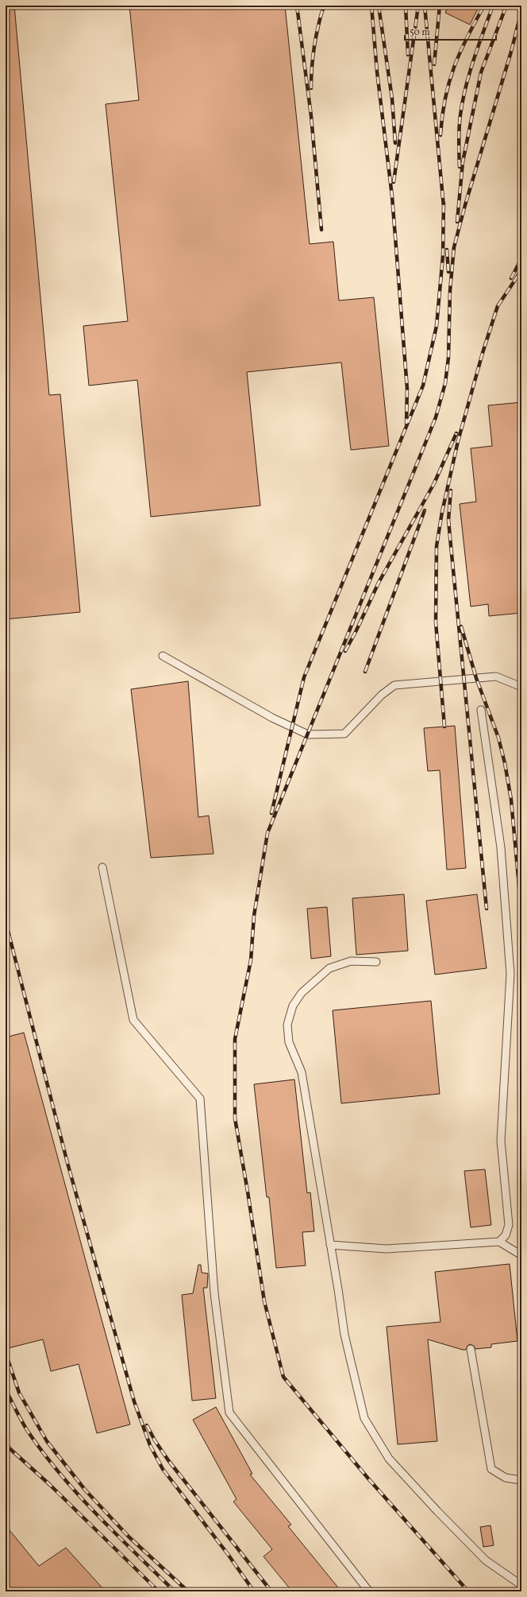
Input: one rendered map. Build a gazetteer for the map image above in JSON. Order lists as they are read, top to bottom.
{
  "scale_bar": "50 m"
}
